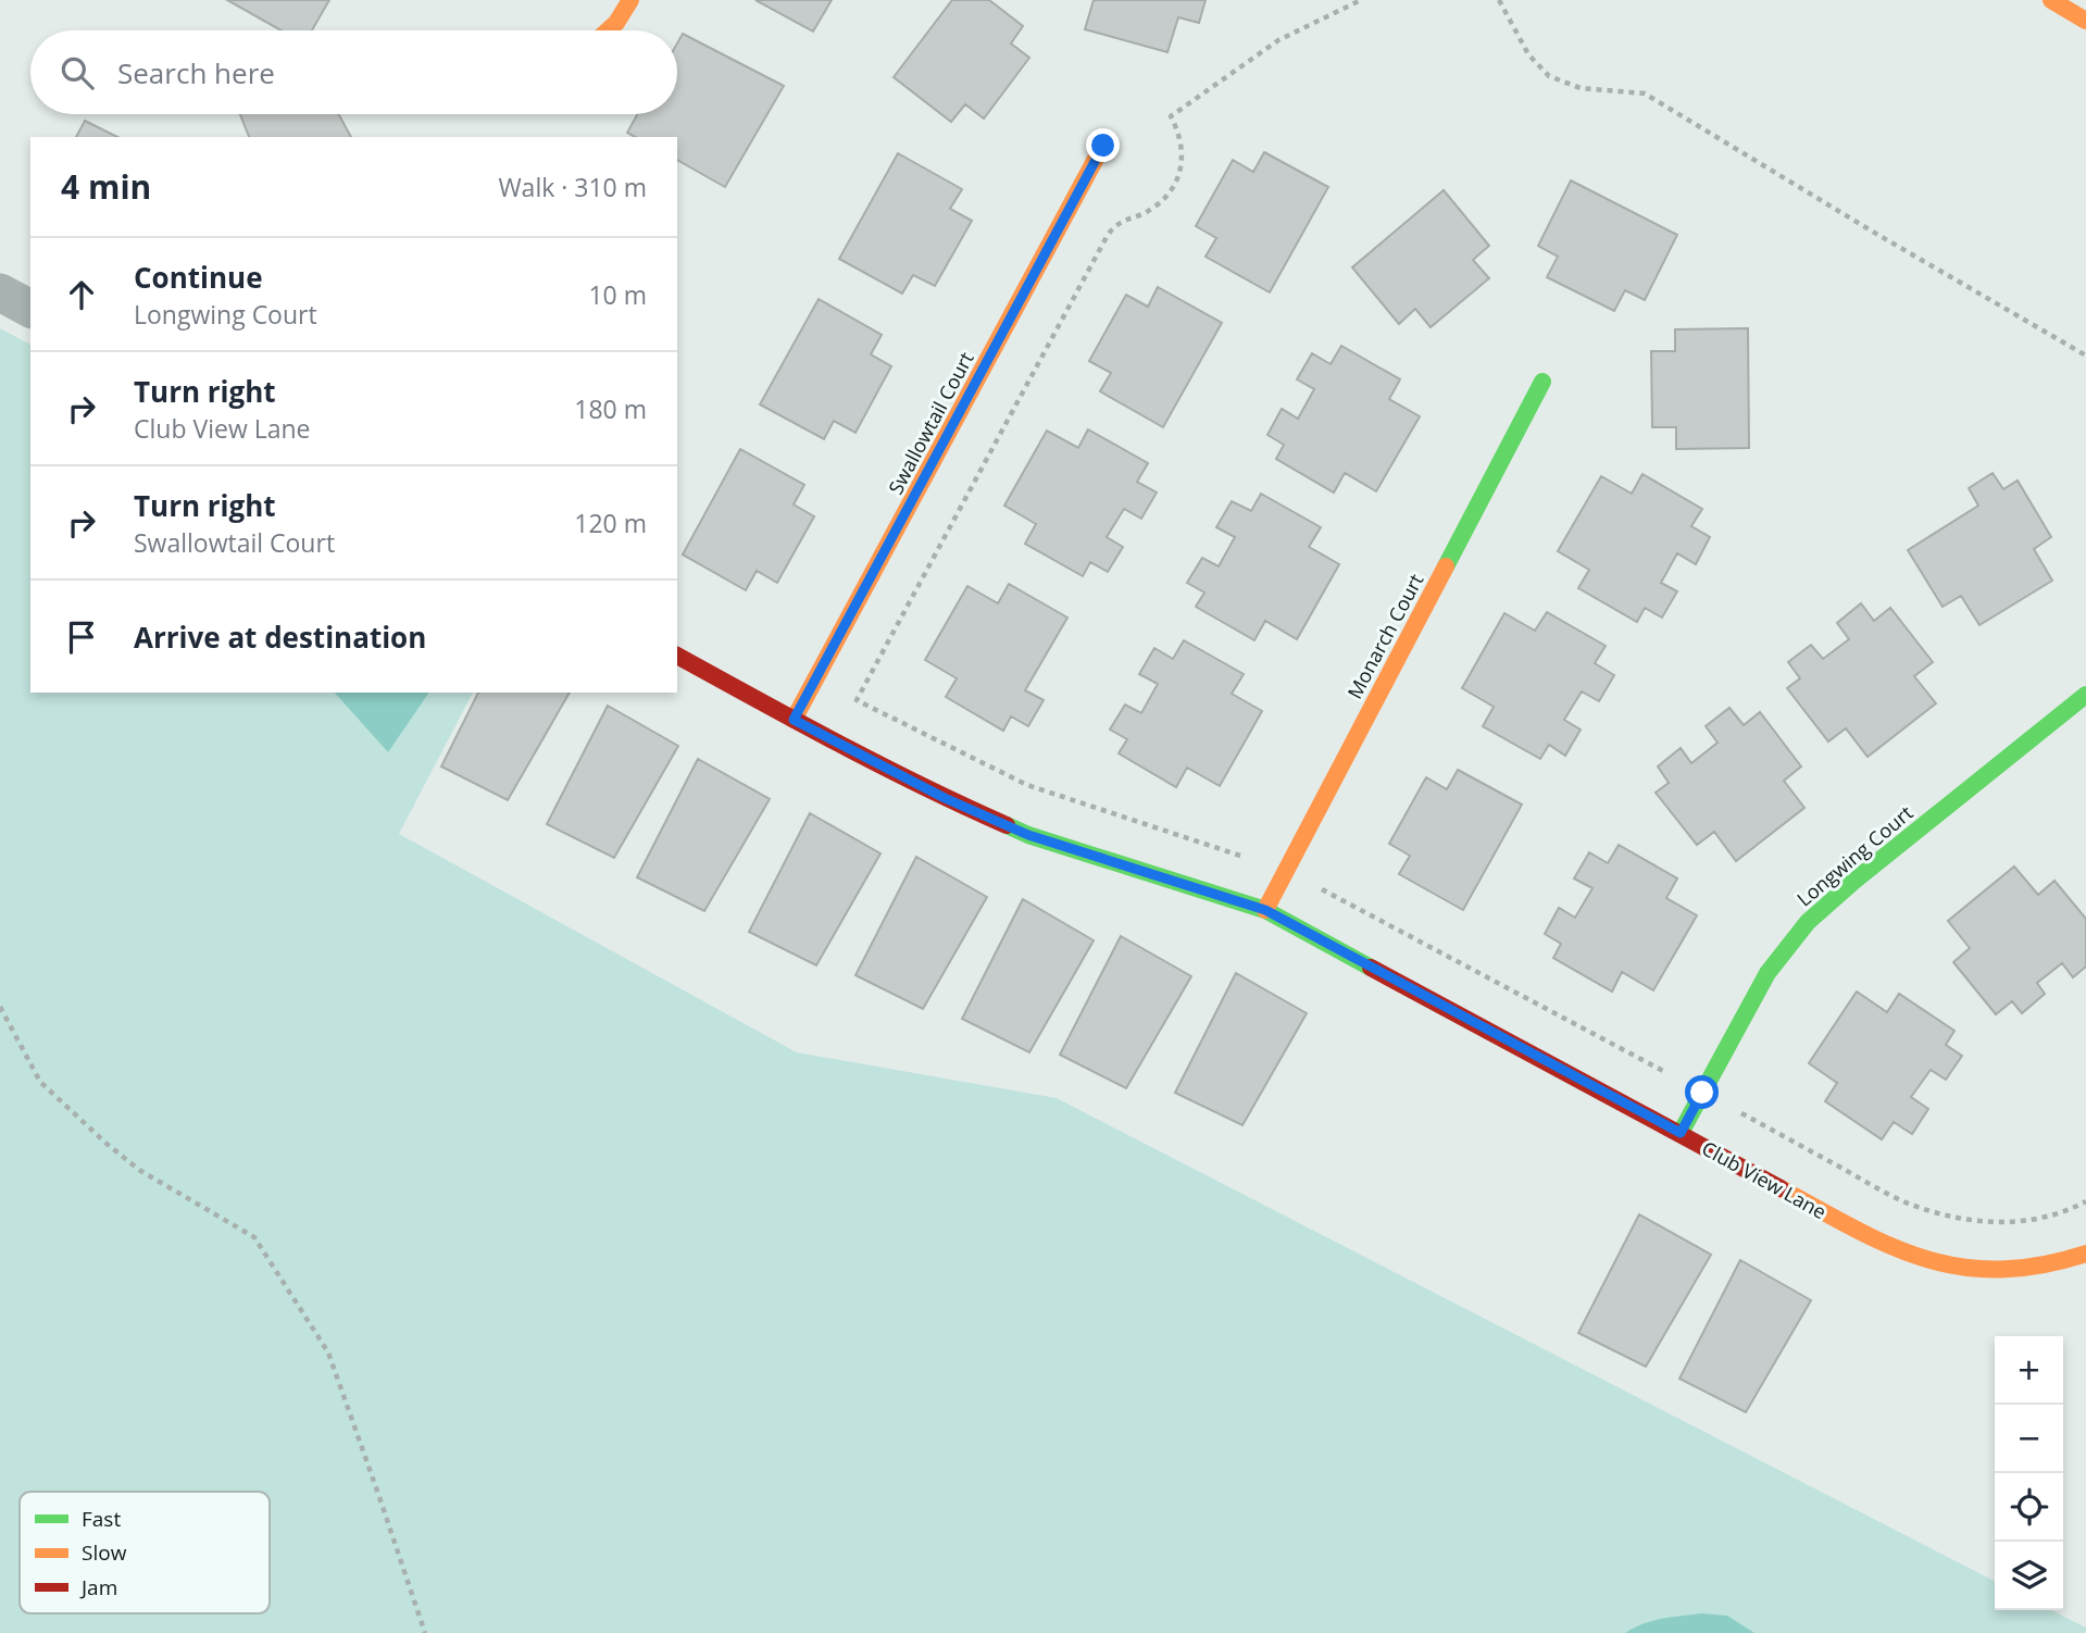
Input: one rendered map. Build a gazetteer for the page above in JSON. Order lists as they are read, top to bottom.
{
  "streets": {
    "main road": [
      "Swallowtail Court",
      "Monarch Court",
      "Longwing Court",
      "Club View Lane"
    ]
  },
  "crossings": [
    ["Swallowtail Court", "Club View Lane"],
    ["Monarch Court", "Club View Lane"],
    ["Longwing Court", "Club View Lane"]
  ],
  "legend": ["Fast", "Slow", "Jam"],
  "page": {
    "search": "Search here",
    "heading": ["4 min", "Walk · 310 m"],
    "list": [
      ["Continue", "Longwing Court", "10 m"],
      ["Turn right", "Club View Lane", "180 m"],
      ["Turn right", "Swallowtail Court", "120 m"],
      "Arrive at destination"
    ],
    "map_buttons": ["+", "−"]
  }
}
